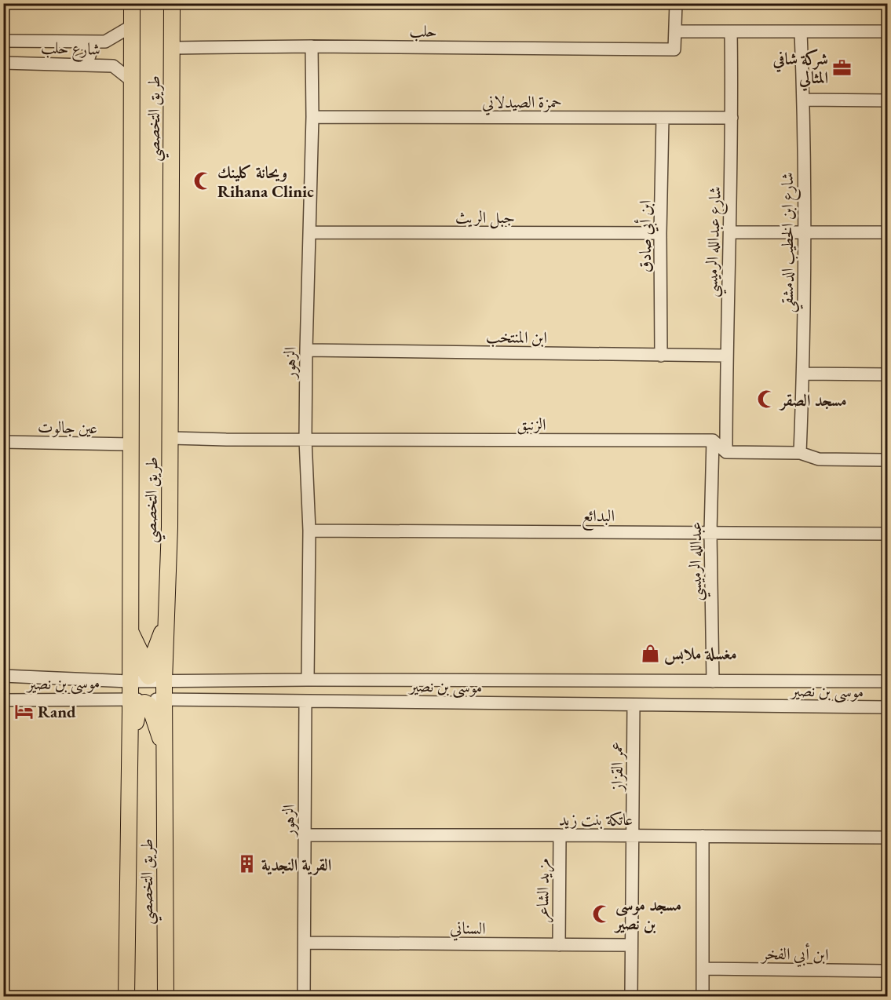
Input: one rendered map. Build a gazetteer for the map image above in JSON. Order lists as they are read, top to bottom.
{
  "streets": {
    "main road": ["طريق التخصصي"],
    "street": [
      "حلب",
      "شارع حلب",
      "حمزة الصيدلاني",
      "جبل الريث",
      "ابن أبي صادق",
      "شارع عبدالله الرميسي",
      "شارع ابن الخطيب الدمشقي",
      "ابن المنتخب",
      "الزهور",
      "الزنبق",
      "عين جالوت",
      "البدائع",
      "عبدالله الرميسي",
      "موسى بن نصير",
      "عمر القزاز",
      "عاتكة بنت زيد",
      "مزيد الشاعر",
      "السناني",
      "ابن أبي الفخر"
    ]
  },
  "crossings": [
    ["حلب", "طريق التخصصي"],
    ["حلب", "الزهور"],
    ["شارع حلب", "طريق التخصصي"],
    ["حمزة الصيدلاني", "ابن أبي صادق"],
    ["حمزة الصيدلاني", "شارع عبدالله الرميسي"],
    ["حمزة الصيدلاني", "الزهور"],
    ["طريق التخصصي", "الزنبق"],
    ["طريق التخصصي", "عين جالوت"],
    ["طريق التخصصي", "موسى بن نصير"],
    ["جبل الريث", "ابن أبي صادق"],
    ["جبل الريث", "الزهور"],
    ["ابن أبي صادق", "ابن المنتخب"],
    ["شارع عبدالله الرميسي", "ابن المنتخب"],
    ["ابن المنتخب", "الزهور"],
    ["الزهور", "الزنبق"],
    ["الزهور", "البدائع"],
    ["الزهور", "موسى بن نصير"],
    ["الزهور", "عاتكة بنت زيد"],
    ["الزهور", "السناني"],
    ["الزنبق", "عبدالله الرميسي"],
    ["البدائع", "عبدالله الرميسي"],
    ["موسى بن نصير", "عمر القزاز"],
    ["عمر القزاز", "عاتكة بنت زيد"],
    ["عمر القزاز", "السناني"],
    ["عاتكة بنت زيد", "مزيد الشاعر"],
    ["مزيد الشاعر", "السناني"]
  ],
  "places": {
    "office": ["شركة شافي المثالي"],
    "mosque": ["ويحانة كلينك Rihana Clinic", "مسجد الصقر", "مسجد موسى بن نصير"],
    "shop": ["مغسلة ملابس"],
    "hotel": ["Rand"],
    "building": ["القرية النجدية"]
  }
}
